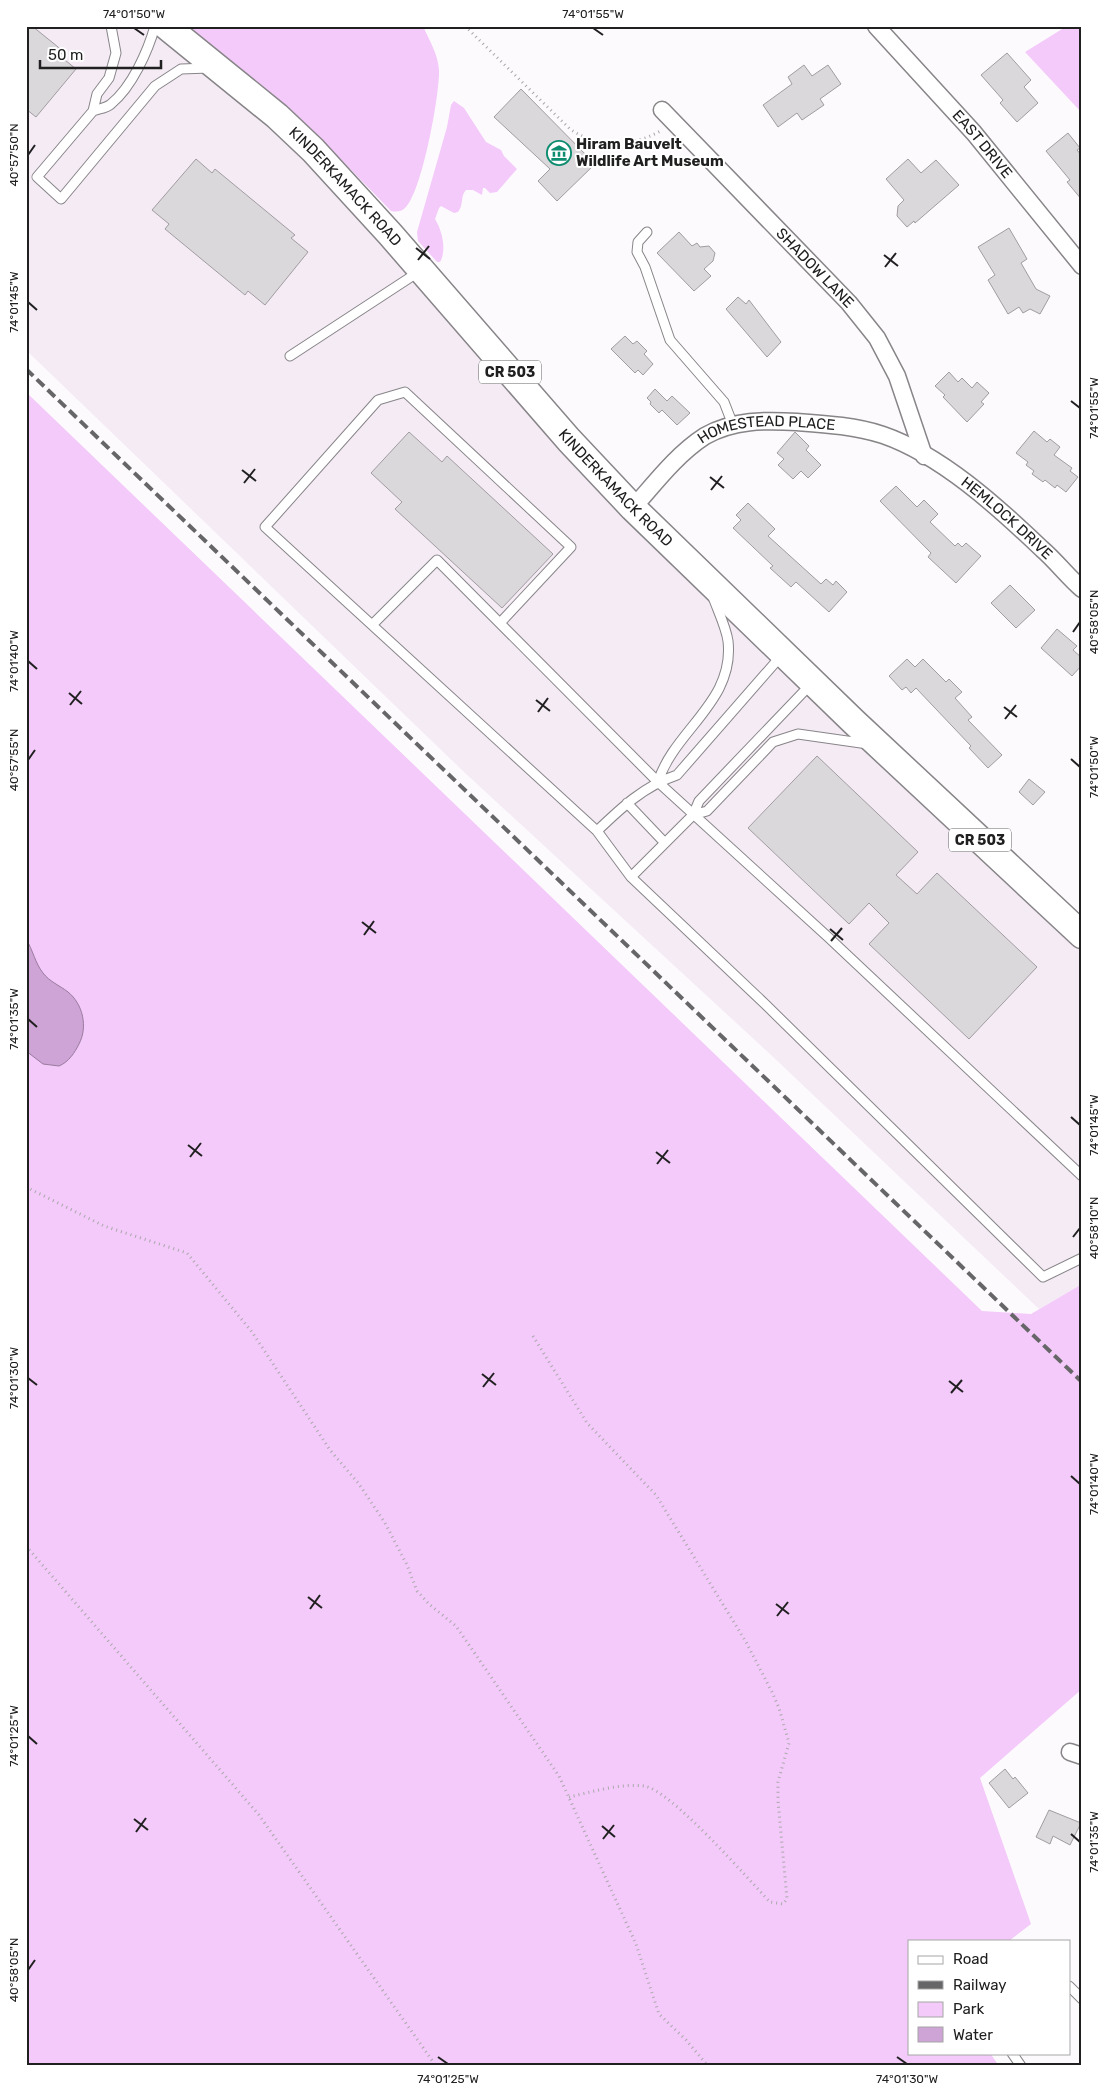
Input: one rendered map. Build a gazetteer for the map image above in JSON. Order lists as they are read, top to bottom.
{
  "streets": {
    "main road": ["KINDERKAMACK ROAD", "CR 503"],
    "street": [
      "EAST DRIVE",
      "SHADOW LANE",
      "HOMESTEAD PLACE",
      "HEMLOCK DRIVE"
    ]
  },
  "crossings": [
    ["KINDERKAMACK ROAD", "HOMESTEAD PLACE"],
    ["SHADOW LANE", "HOMESTEAD PLACE"],
    ["SHADOW LANE", "HEMLOCK DRIVE"],
    ["HOMESTEAD PLACE", "HEMLOCK DRIVE"]
  ],
  "places": {
    "museum": ["Hiram Bauvelt Wildlife Art Museum"]
  },
  "legend": [
    "Road",
    "Railway",
    "Park",
    "Water"
  ],
  "scale_bar": "50 m",
  "coordinates": [
    "74°01'50\"W",
    "74°01'55\"W",
    "40°57'50\"N",
    "74°01'45\"W",
    "40°58'05\"N",
    "74°01'40\"W",
    "40°57'55\"N",
    "74°01'35\"W",
    "40°58'10\"N",
    "74°01'30\"W",
    "74°01'25\"W"
  ]
}
